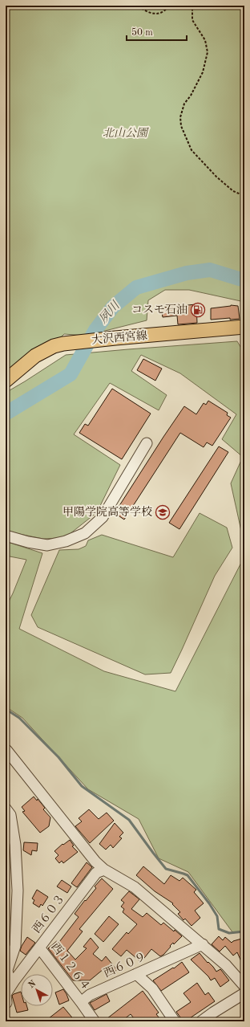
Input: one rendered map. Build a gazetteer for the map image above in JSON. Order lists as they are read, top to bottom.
{
  "streets": {
    "main road": ["大沢西宮線"],
    "street": ["西６０３", "西６０９", "西１２６４"]
  },
  "crossings": [
    ["西６０３", "西１２６４"],
    ["西６０９", "西１２６４"]
  ],
  "water": ["夙川"],
  "parks": ["北山公園"],
  "places": {
    "fuel station": ["コスモ石油"],
    "school or university": ["甲陽学院高等学校"]
  },
  "scale_bar": "50 m",
  "north": "top left"
}
